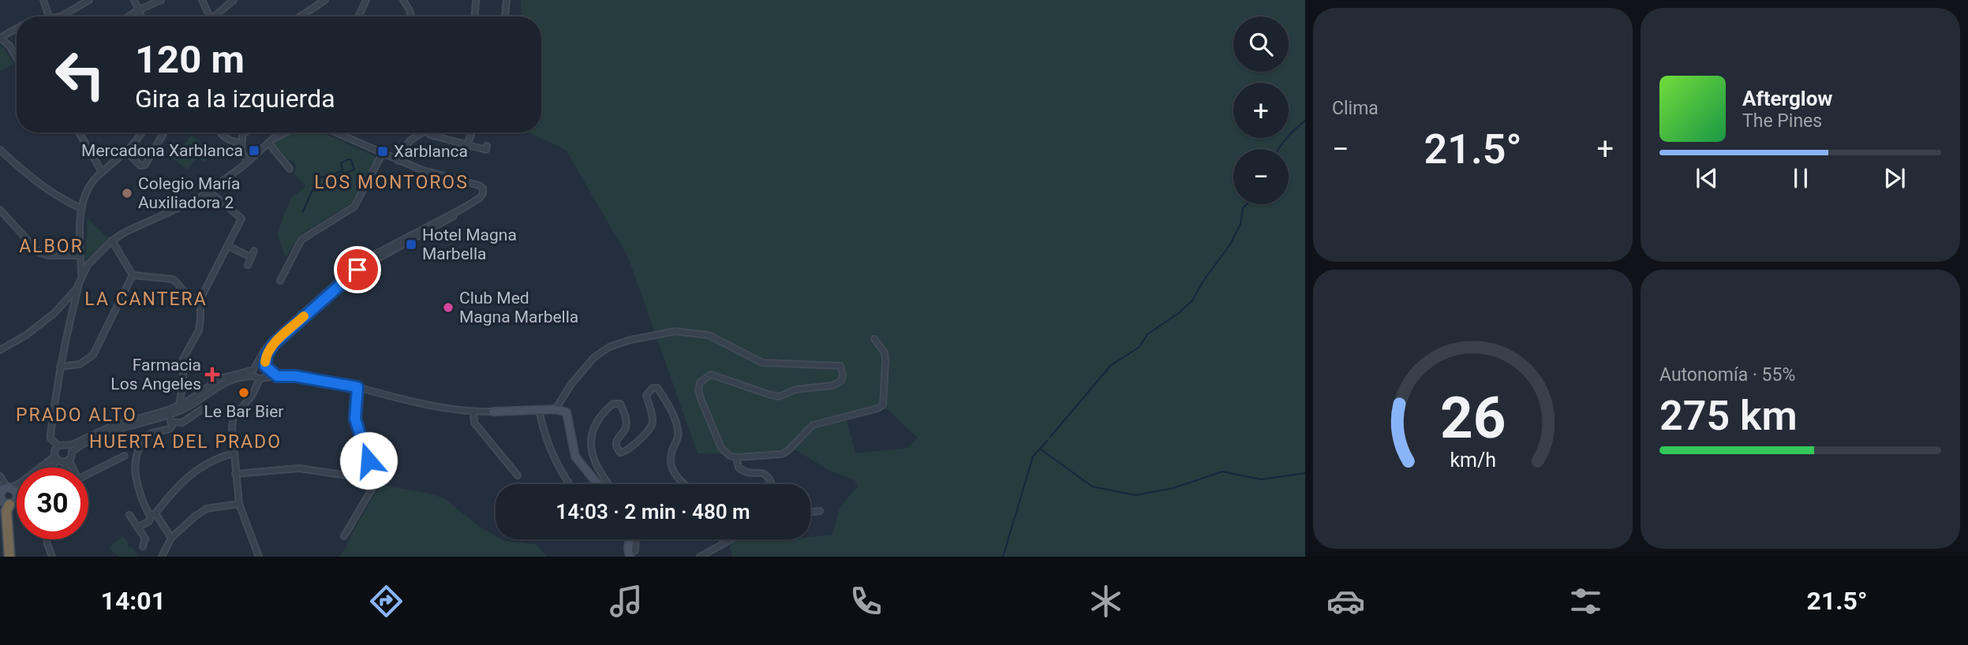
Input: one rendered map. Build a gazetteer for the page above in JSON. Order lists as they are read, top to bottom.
{
  "districts": [
    "LOS MONTOROS",
    "ALBOR",
    "LA CANTERA",
    "PRADO ALTO",
    "HUERTA DEL PRADO"
  ],
  "places": {
    "transit": ["Mercadona Xarblanca", "Xarblanca", "Hotel Magna Marbella"],
    "other": ["Colegio María Auxiliadora 2", "Club Med Magna Marbella", "Le Bar Bier"],
    "health": ["Farmacia Los Angeles"]
  },
  "page": {
    "tile": [
      "Clima",
      ["Autonomía · 55%", "275 km"]
    ],
    "map_buttons": ["+", "−"],
    "turn": ["120 m", "Gira a la izquierda"],
    "song": ["Afterglow", "The Pines"],
    "heat": ["−", "21.5°", "+"],
    "limit": "30",
    "trip": "14:03 · 2 min · 480 m",
    "tabs": ["14:01", "21.5°"],
    "gauge": ["26", "km/h"]
  }
}
